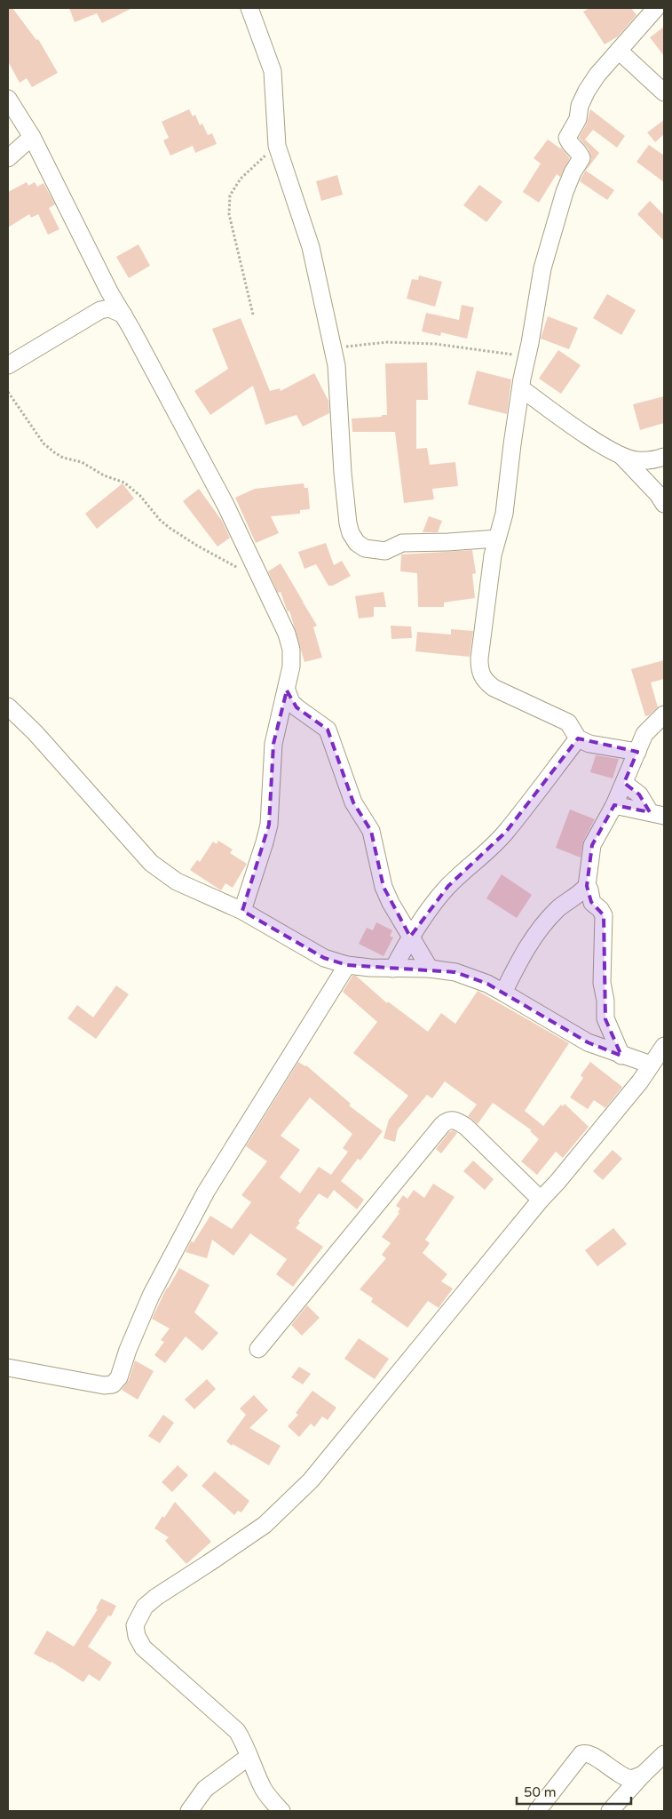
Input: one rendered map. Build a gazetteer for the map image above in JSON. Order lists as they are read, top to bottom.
{
  "scale_bar": "50 m"
}
